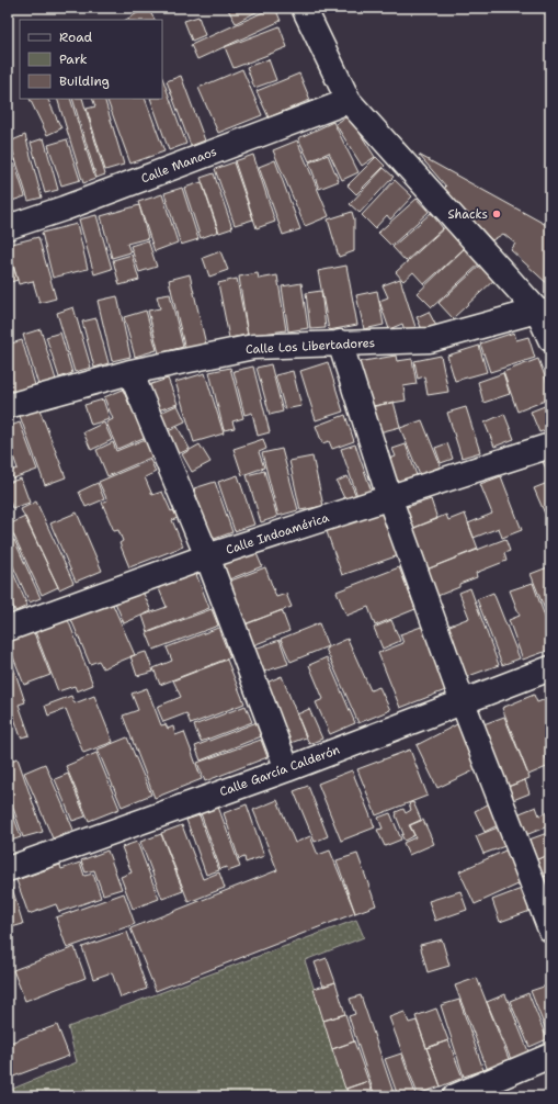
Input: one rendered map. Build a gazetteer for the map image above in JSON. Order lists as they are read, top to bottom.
{
  "streets": {
    "street": [
      "Calle Manaos",
      "Calle Los Libertadores",
      "Calle Indoamérica",
      "Calle García Calderón"
    ]
  },
  "places": ["Shacks"],
  "legend": ["Road", "Park", "Building"]
}
